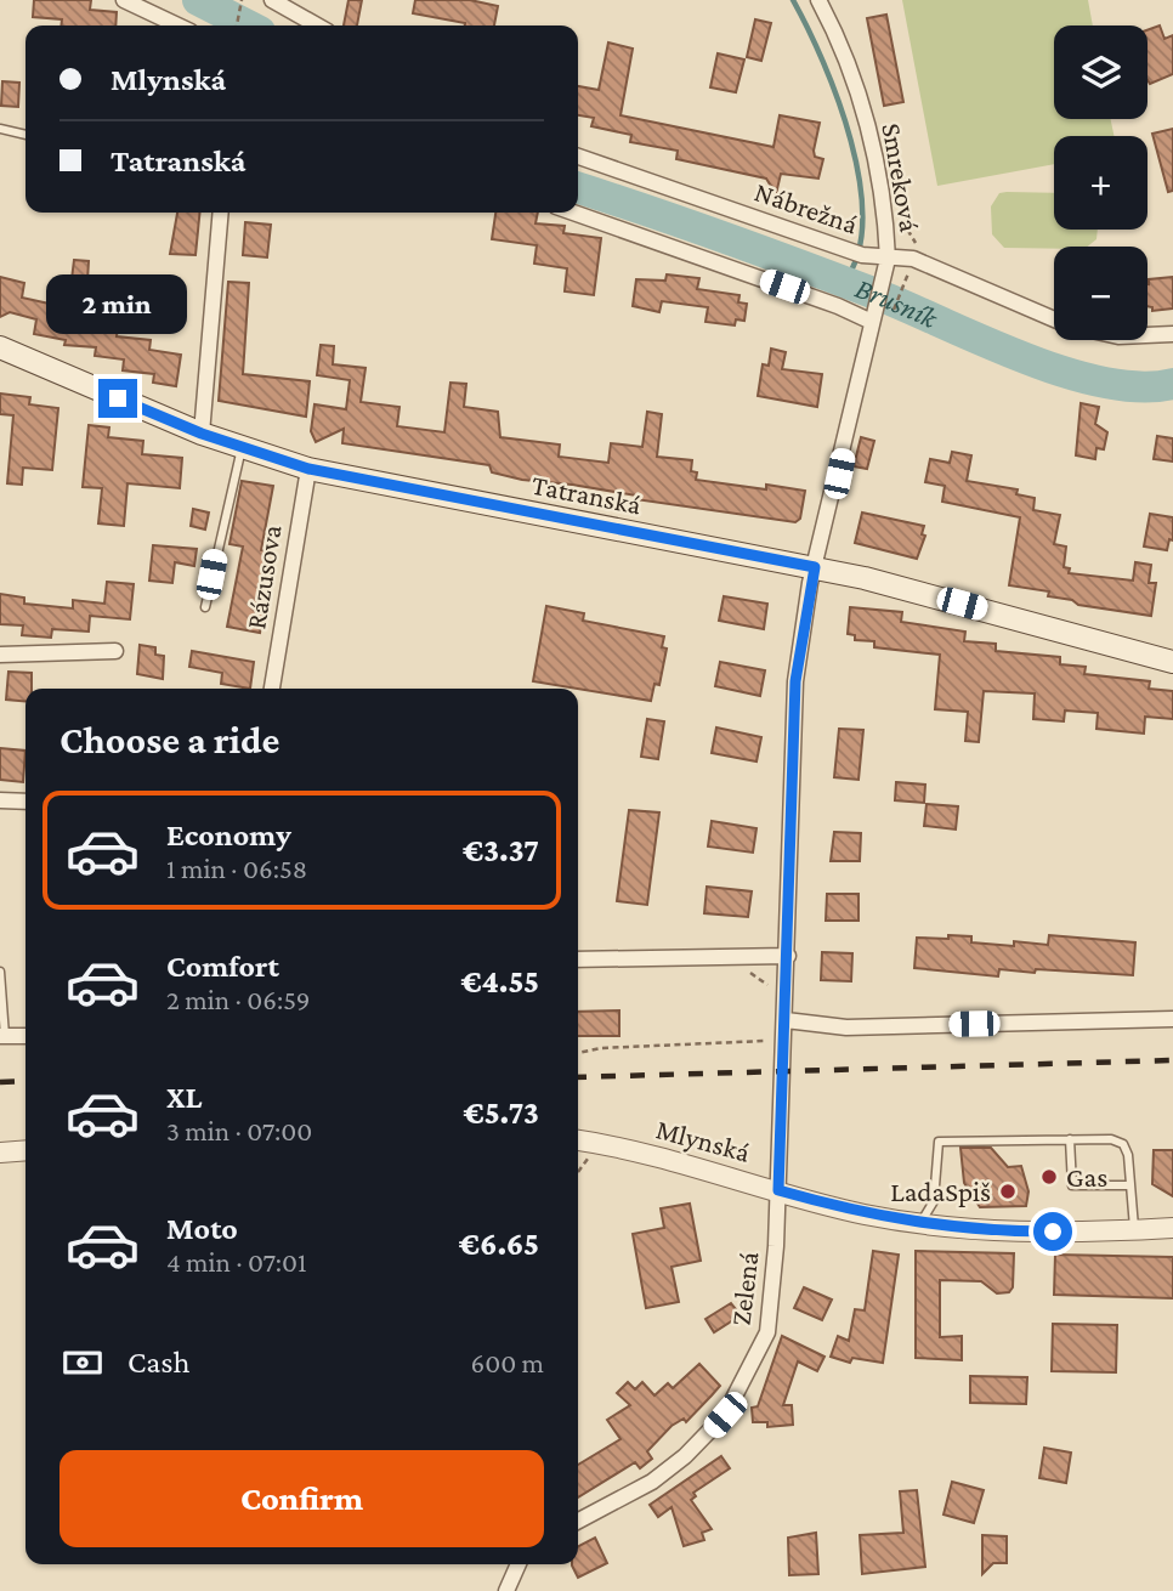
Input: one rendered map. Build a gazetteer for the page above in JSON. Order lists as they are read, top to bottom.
{
  "streets": {
    "main road": ["Tatranská"],
    "street": [
      "Smreková",
      "Nábrežná",
      "Rázusova",
      "Mlynská",
      "Zelená"
    ]
  },
  "crossings": [
    ["Smreková", "Nábrežná"],
    ["Smreková", "Tatranská"],
    ["Smreková", "Zelená"],
    ["Tatranská", "Rázusova"],
    ["Mlynská", "Zelená"]
  ],
  "water": ["Brusník"],
  "places": ["Gas", "LadaSpiš"],
  "page": {
    "map_buttons": ["+", "−"],
    "banner": ["Mlynská", "Tatranská"],
    "bubble": "2 min",
    "heading": "Choose a ride",
    "list": [
      {
        "name": "Economy",
        "note": "1 min · 06:58",
        "value": "€3.37"
      },
      {
        "name": "Comfort",
        "note": "2 min · 06:59",
        "value": "€4.55"
      },
      {
        "name": "XL",
        "note": "3 min · 07:00",
        "value": "€5.73"
      },
      {
        "name": "Moto",
        "note": "4 min · 07:01",
        "value": "€6.65"
      }
    ],
    "pay": ["Cash", "600 m"],
    "buttons": "Confirm"
  }
}
